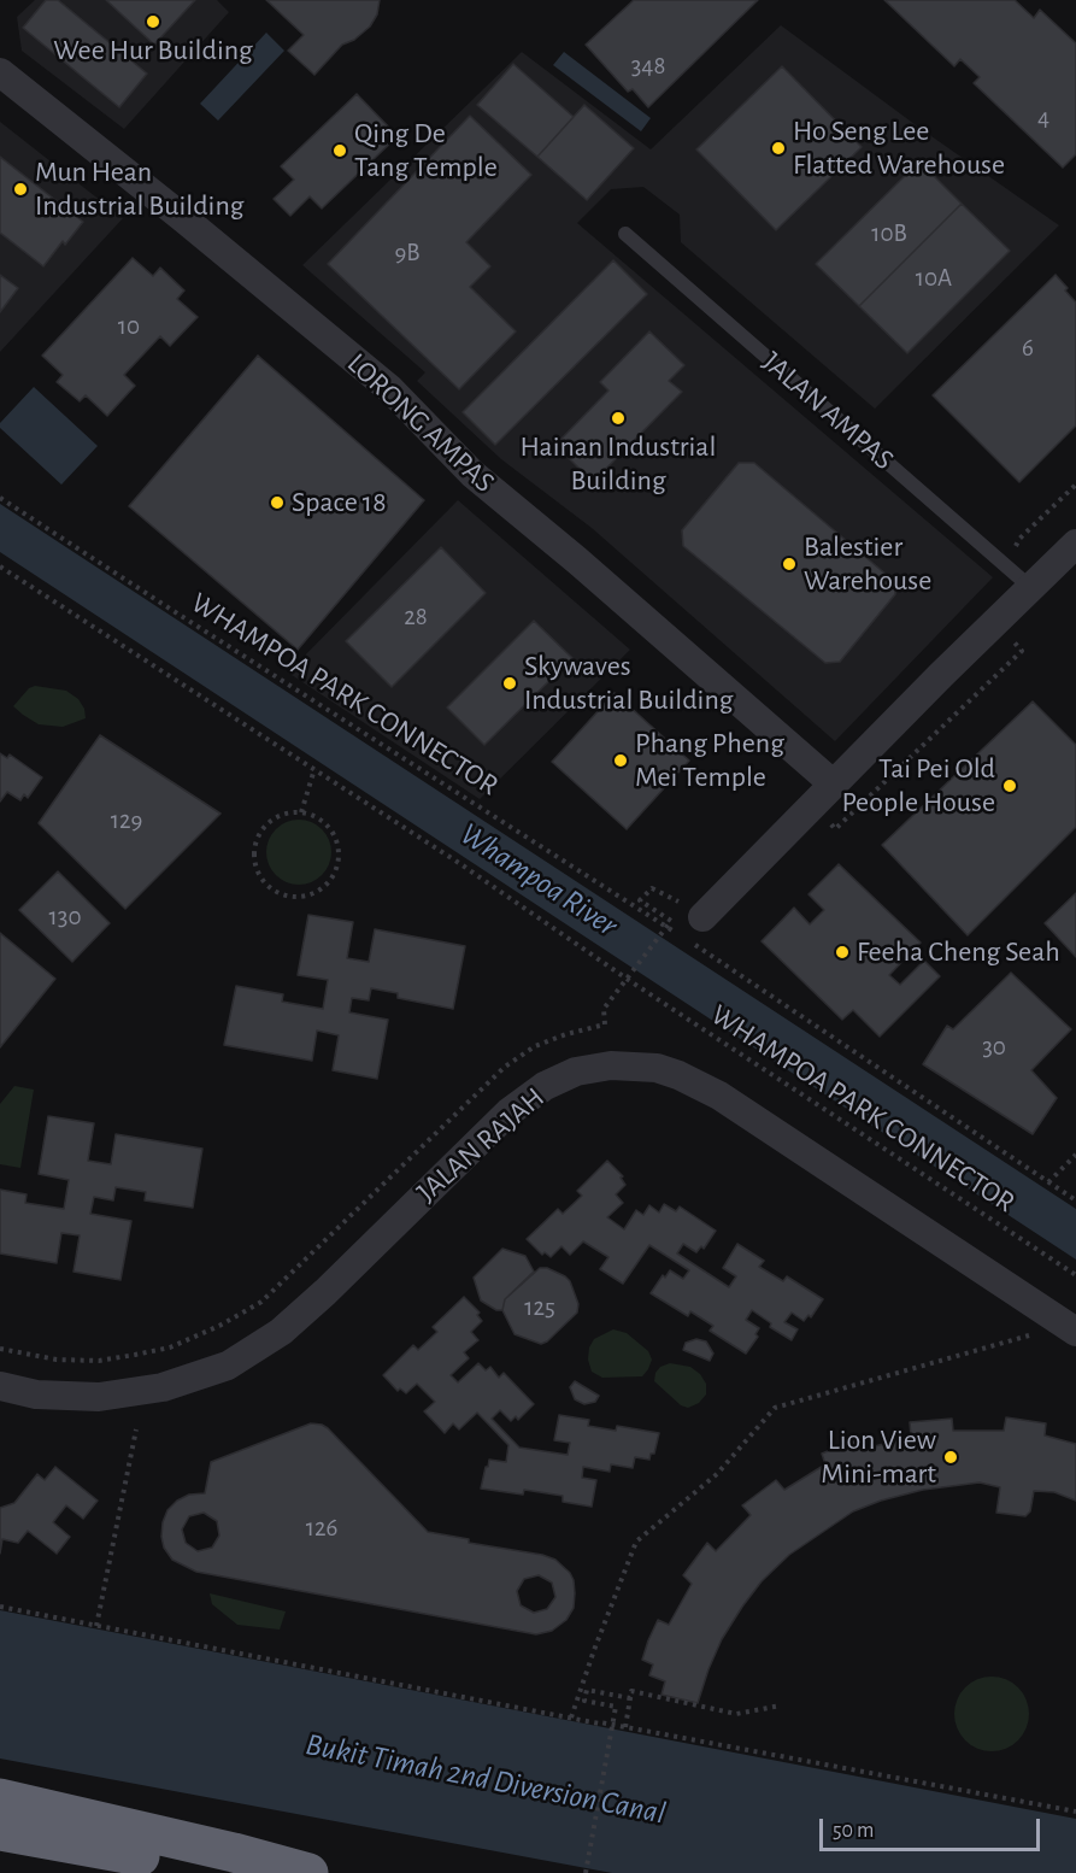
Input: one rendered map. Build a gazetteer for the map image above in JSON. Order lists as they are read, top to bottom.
{
  "streets": {
    "street": ["LORONG AMPAS", "JALAN RAJAH"],
    "lane": ["JALAN AMPAS"],
    "path": ["WHAMPOA PARK CONNECTOR"]
  },
  "water": ["Whampoa River", "Bukit Timah 2nd Diversion Canal"],
  "places": [
    "Wee Hur Building",
    "Ho Seng Lee Flatted Warehouse",
    "Qing De Tang Temple",
    "Mun Hean Industrial Building",
    "Hainan Industrial Building",
    "Space 18",
    "Balestier Warehouse",
    "Skywaves Industrial Building",
    "Phang Pheng Mei Temple",
    "Tai Pei Old People House",
    "Feeha Cheng Seah",
    "Lion View Mini-mart"
  ],
  "house_numbers": [
    "348",
    "4",
    "10B",
    "9B",
    "10A",
    "10",
    "6",
    "28",
    "129",
    "130",
    "30",
    "125",
    "126"
  ],
  "scale_bar": "50 m"
}
